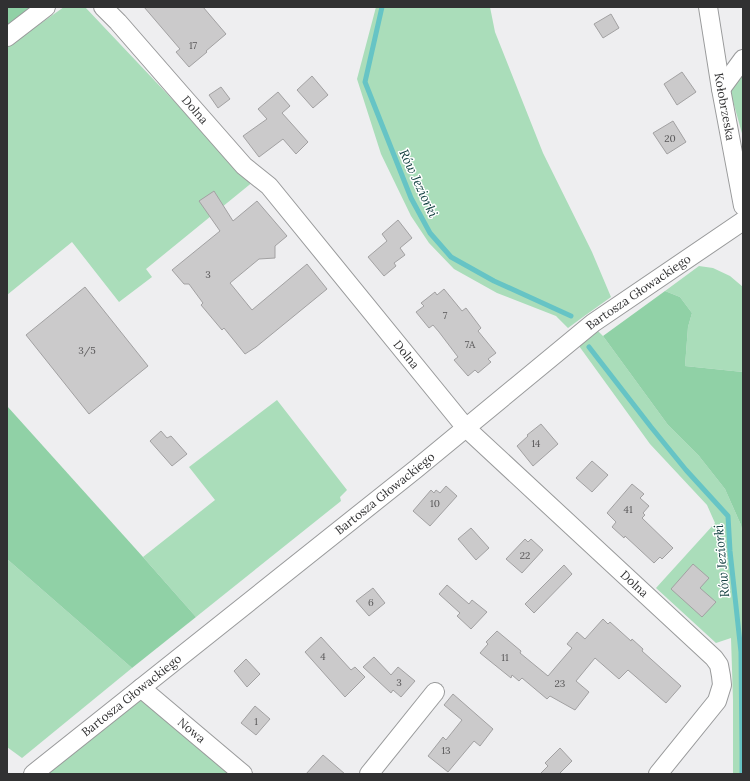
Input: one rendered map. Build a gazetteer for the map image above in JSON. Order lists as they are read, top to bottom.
{
  "streets": {
    "street": [
      "Kołobrzeska",
      "Dolna",
      "Bartosza Głowackiego",
      "Nowa"
    ]
  },
  "crossings": [
    ["Dolna", "Bartosza Głowackiego"],
    ["Bartosza Głowackiego", "Nowa"]
  ],
  "water": ["Rów Jeziorki"],
  "house_numbers": [
    "17",
    "20",
    "3",
    "7",
    "7A",
    "3/5",
    "14",
    "10",
    "41",
    "22",
    "6",
    "4",
    "11",
    "3",
    "23",
    "1",
    "13"
  ]
}
